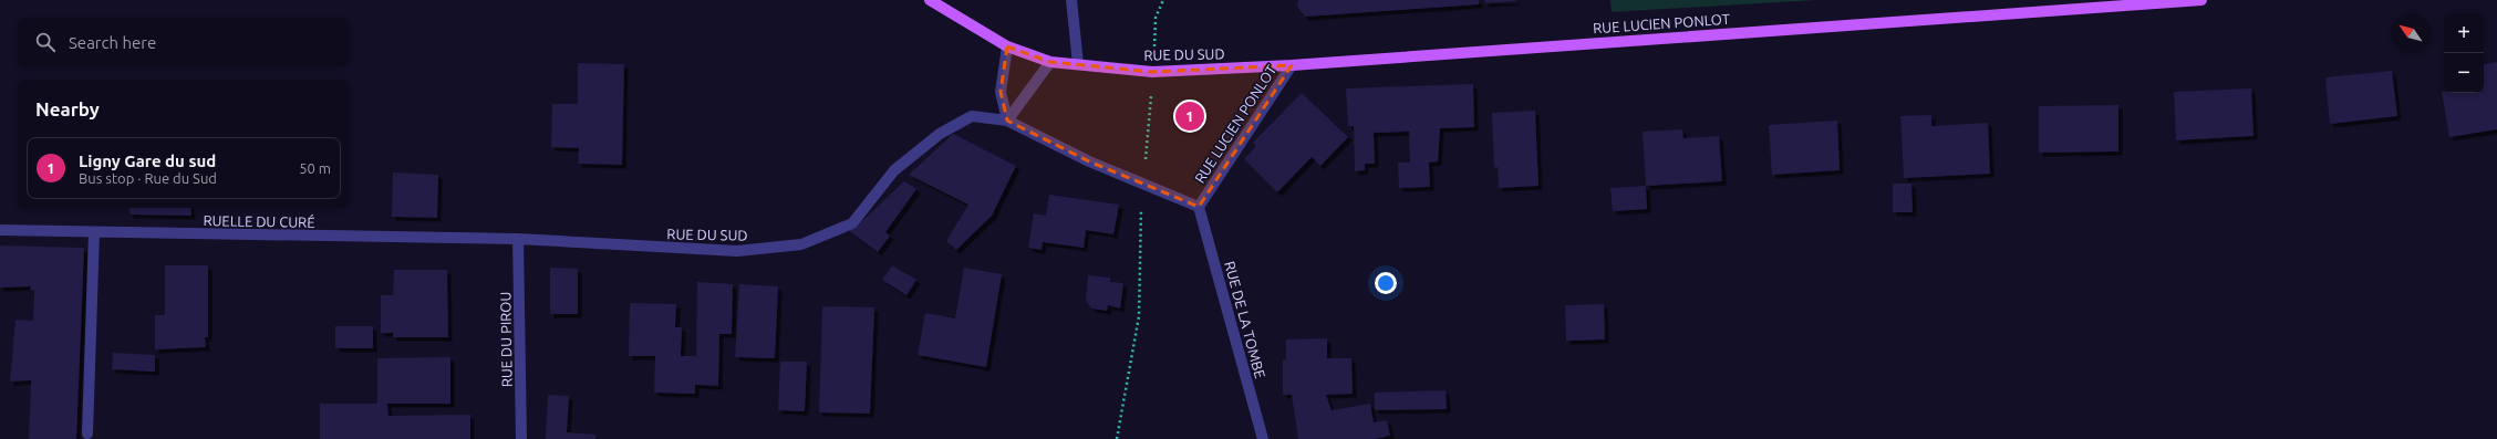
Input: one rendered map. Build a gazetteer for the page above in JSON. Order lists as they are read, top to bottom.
{
  "streets": {
    "main road": ["RUE LUCIEN PONLOT", "RUE DU SUD"],
    "street": ["RUELLE DU CURÉ", "RUE DE LA TOMBE", "RUE DU PIROU"]
  },
  "crossings": [
    ["RUE LUCIEN PONLOT", "RUE DU SUD"],
    ["RUE LUCIEN PONLOT", "RUE DE LA TOMBE"],
    ["RUE DU SUD", "RUELLE DU CURÉ"],
    ["RUE DU SUD", "RUE DE LA TOMBE"],
    ["RUE DU SUD", "RUE DU PIROU"],
    ["RUELLE DU CURÉ", "RUE DU PIROU"]
  ],
  "north": "top left",
  "page": {
    "map_buttons": ["+", "−"],
    "search": "Search here",
    "heading": "Nearby",
    "pins": "1",
    "list": [
      {
        "mark": "1",
        "name": "Ligny Gare du sud",
        "note": "Bus stop · Rue du Sud",
        "value": "50 m"
      }
    ]
  }
}
